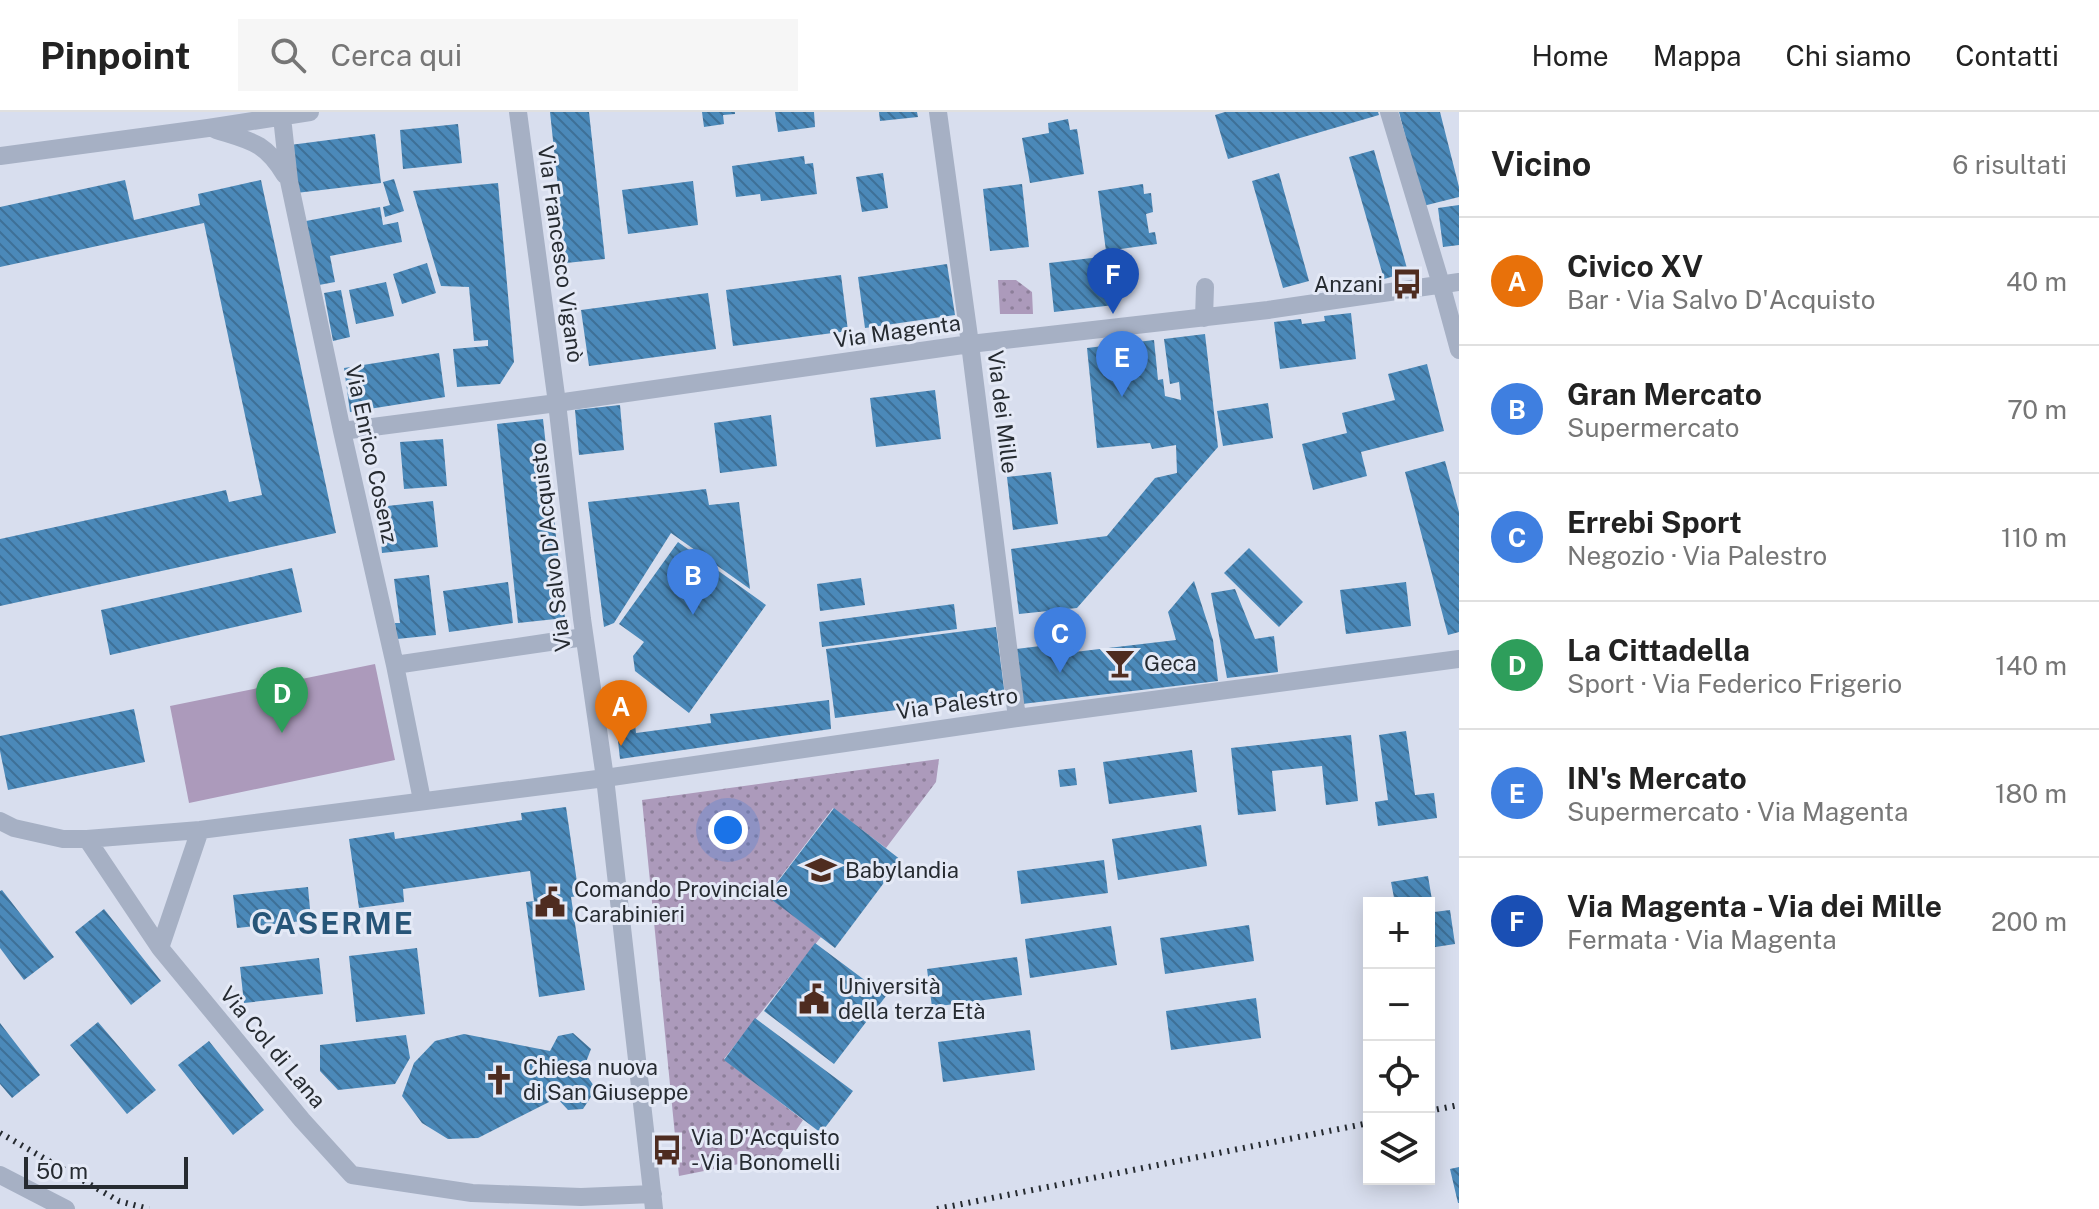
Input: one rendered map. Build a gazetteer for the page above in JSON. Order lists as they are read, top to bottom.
{
  "streets": {
    "street": [
      "Via Francesco Viganò",
      "Via Magenta",
      "Via dei Mille",
      "Via Enrico Cosenz",
      "Via Salvo D'Acquisto",
      "Via Palestro",
      "Via Col di Lana"
    ]
  },
  "crossings": [
    ["Via Francesco Viganò", "Via Magenta"],
    ["Via Francesco Viganò", "Via Salvo D'Acquisto"],
    ["Via Magenta", "Via dei Mille"],
    ["Via Magenta", "Via Enrico Cosenz"],
    ["Via Magenta", "Via Salvo D'Acquisto"],
    ["Via dei Mille", "Via Palestro"],
    ["Via Enrico Cosenz", "Via Palestro"],
    ["Via Salvo D'Acquisto", "Via Palestro"],
    ["Via Salvo D'Acquisto", "Via Col di Lana"]
  ],
  "districts": ["CASERME"],
  "places": {
    "bus stop": ["Anzani", "Via D'Acquisto - Via Bonomelli"],
    "bar": ["Geca"],
    "school or university": ["Babylandia"],
    "public building": ["Comando Provinciale Carabinieri", "Università della terza Età"],
    "church": ["Chiesa nuova di San Giuseppe"]
  },
  "scale_bar": "50 m",
  "page": {
    "header": "Pinpoint",
    "search": "Cerca qui",
    "nav": [
      "Home",
      "Mappa",
      "Chi siamo",
      "Contatti"
    ],
    "heading": ["Vicino", "6 risultati"],
    "list": [
      {
        "mark": "A",
        "name": "Civico XV",
        "note": "Bar · Via Salvo D'Acquisto",
        "value": "40 m"
      },
      {
        "mark": "B",
        "name": "Gran Mercato",
        "note": "Supermercato",
        "value": "70 m"
      },
      {
        "mark": "C",
        "name": "Errebi Sport",
        "note": "Negozio · Via Palestro",
        "value": "110 m"
      },
      {
        "mark": "D",
        "name": "La Cittadella",
        "note": "Sport · Via Federico Frigerio",
        "value": "140 m"
      },
      {
        "mark": "E",
        "name": "IN's Mercato",
        "note": "Supermercato · Via Magenta",
        "value": "180 m"
      },
      {
        "mark": "F",
        "name": "Via Magenta - Via dei Mille",
        "note": "Fermata · Via Magenta",
        "value": "200 m"
      }
    ],
    "pins": [
      "F",
      "E",
      "B",
      "C",
      "D",
      "A"
    ],
    "map_buttons": ["+", "−"],
    "scale": "50 m"
  }
}
